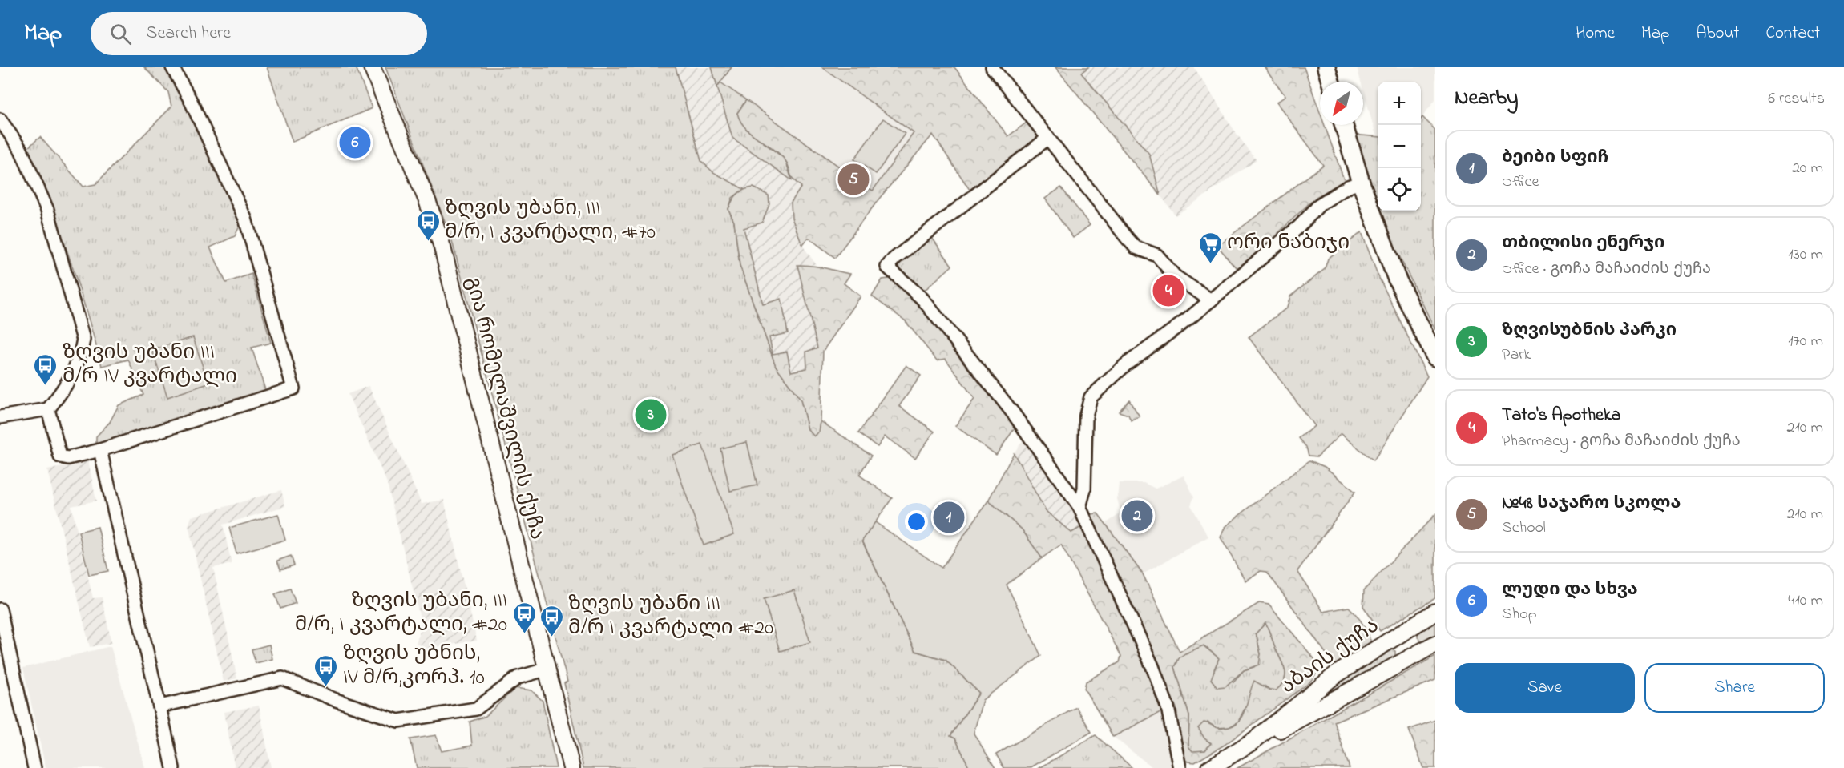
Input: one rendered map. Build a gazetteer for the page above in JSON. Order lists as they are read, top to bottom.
{
  "streets": {
    "street": ["გია რომელაშვილის ქუჩა", "აბაის ქუჩა"]
  },
  "places": {
    "bus stop": [
      "ზღვის უბანი, III მ/რ, I კვარტალი, #70",
      "ზღვის უბანი III მ/რ IV კვარტალი",
      "ზღვის უბანი, III მ/რ, I კვარტალი, #20",
      "ზღვის უბანი III მ/რ I კვარტალი #20",
      "ზღვის უბნის, IV მ/რ,კორპ. 10"
    ],
    "supermarket": ["ორი ნაბიჯი"]
  },
  "north": "bottom left",
  "page": {
    "header": "Map",
    "search": "Search here",
    "nav": [
      "Home",
      "Map",
      "About",
      "Contact"
    ],
    "heading": ["Nearby", "6 results"],
    "map_buttons": ["+", "−"],
    "pins": [
      "6",
      "5",
      "4",
      "3",
      "2",
      "1"
    ],
    "list": [
      {
        "mark": "1",
        "name": "ბეიბი სფიჩ",
        "note": "Office",
        "value": "20 m"
      },
      {
        "mark": "2",
        "name": "თბილისი ენერჯი",
        "note": "Office · გოჩა მაჩაიძის ქუჩა",
        "value": "130 m"
      },
      {
        "mark": "3",
        "name": "ზღვისუბნის პარკი",
        "note": "Park",
        "value": "170 m"
      },
      {
        "mark": "4",
        "name": "Tato's Apotheka",
        "note": "Pharmacy · გოჩა მაჩაიძის ქუჩა",
        "value": "210 m"
      },
      {
        "mark": "5",
        "name": "№48 საჯარო სკოლა",
        "note": "School",
        "value": "210 m"
      },
      {
        "mark": "6",
        "name": "ლუდი და სხვა",
        "note": "Shop",
        "value": "410 m"
      }
    ],
    "buttons": ["Save", "Share"]
  }
}
